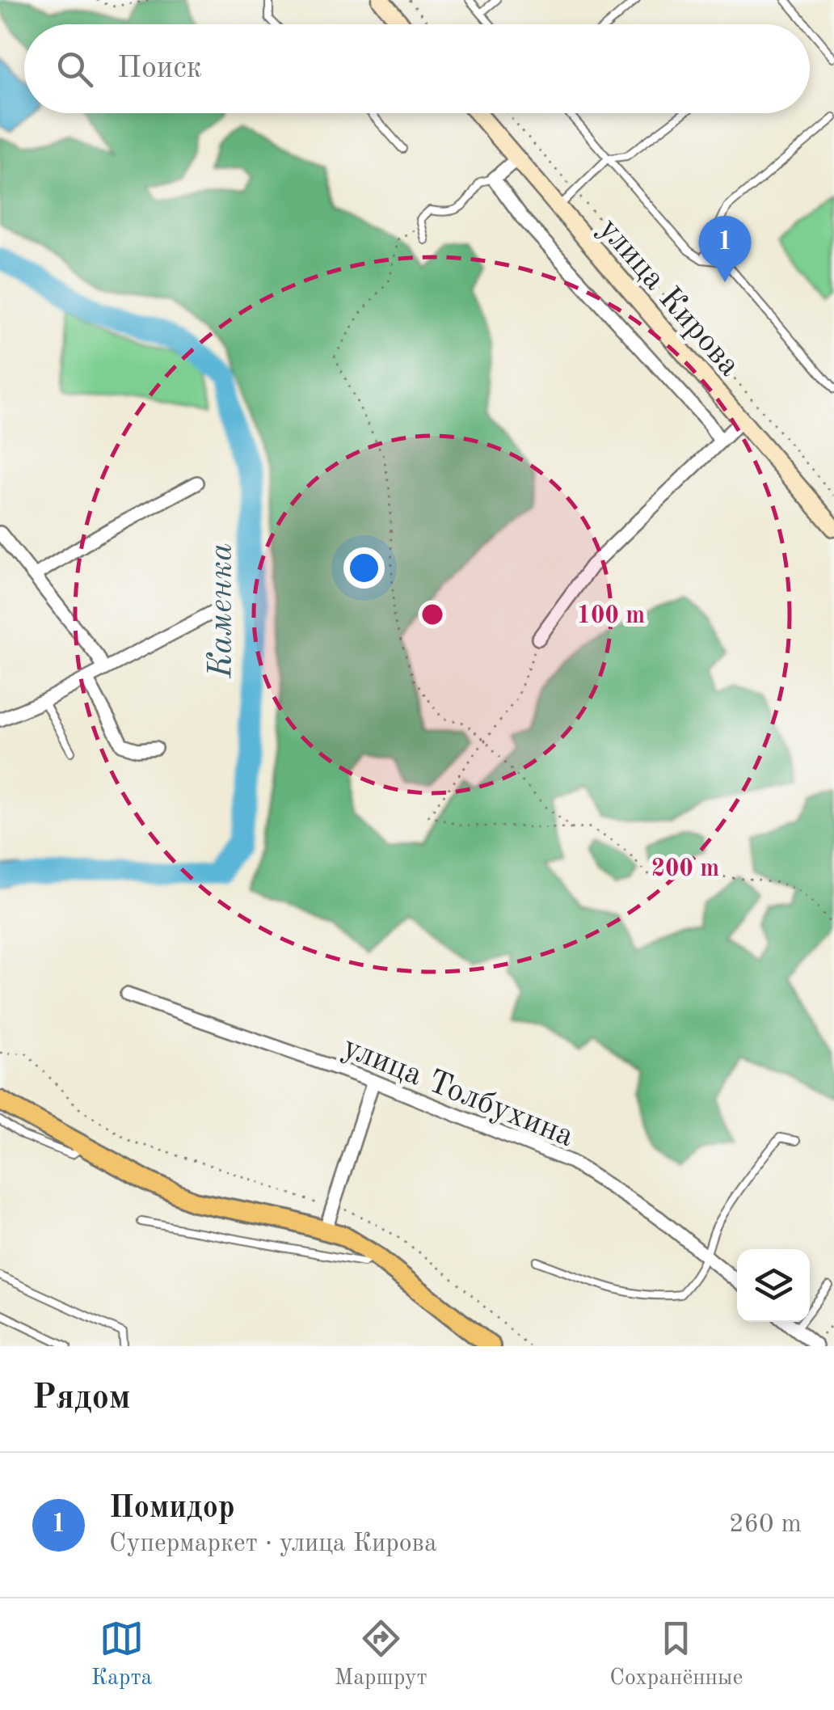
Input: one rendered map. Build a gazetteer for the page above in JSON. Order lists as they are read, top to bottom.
{
  "streets": {
    "street": ["улица Кирова", "улица Толбухина"]
  },
  "water": ["Каменка"],
  "page": {
    "search": "Поиск",
    "pins": "1",
    "heading": "Рядом",
    "list": [
      {
        "mark": "1",
        "name": "Помидор",
        "note": "Супермаркет · улица Кирова",
        "value": "260 m"
      }
    ],
    "nav": ["Карта", "Маршрут", "Сохранённые"]
  },
  "rings": ["100 m", "200 m"]
}
